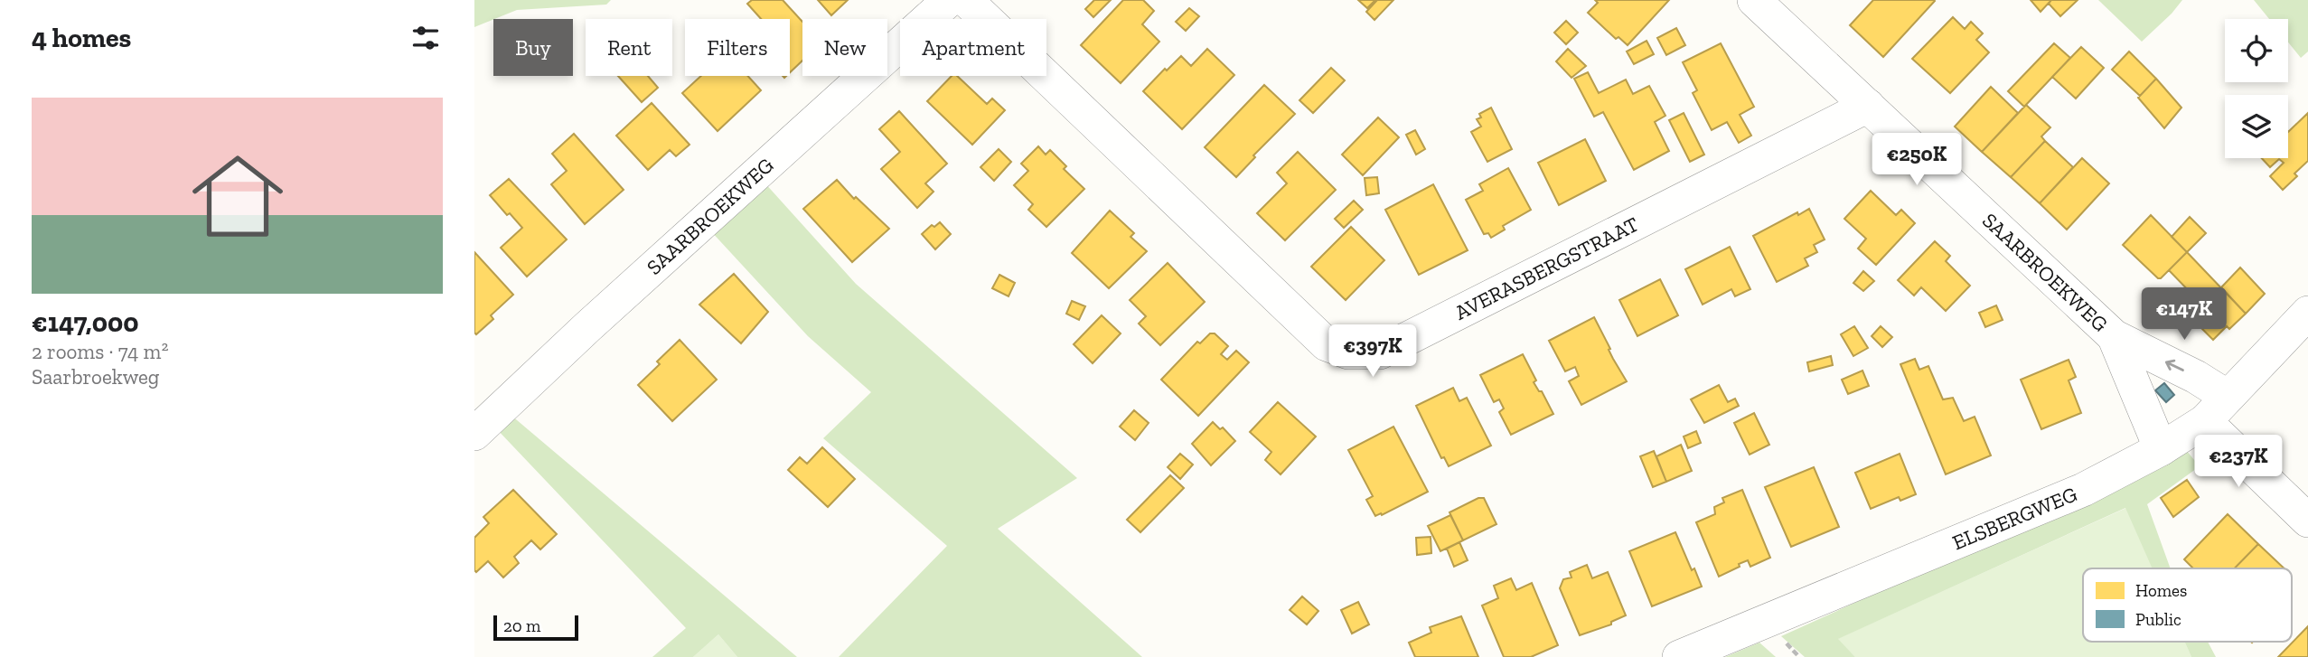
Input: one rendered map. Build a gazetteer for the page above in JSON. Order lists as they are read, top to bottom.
{
  "streets": {
    "street": ["SAARBROEKWEG", "AVERASBERGSTRAAT", "ELSBERGWEG"]
  },
  "crossings": [
    ["SAARBROEKWEG", "AVERASBERGSTRAAT"],
    ["SAARBROEKWEG", "ELSBERGWEG"]
  ],
  "legend": ["Homes", "Public"],
  "scale_bar": "20 m",
  "page": {
    "heading": "4 homes",
    "chip": [
      "Buy",
      "Rent",
      "Filters",
      "New",
      "Apartment"
    ],
    "list": [
      {
        "name": "€147,000",
        "note": "2 rooms · 74 m² · Saarbroekweg"
      }
    ],
    "price": [
      "€250K",
      "€147K",
      "€397K",
      "€237K"
    ],
    "scale": "20 m"
  }
}
